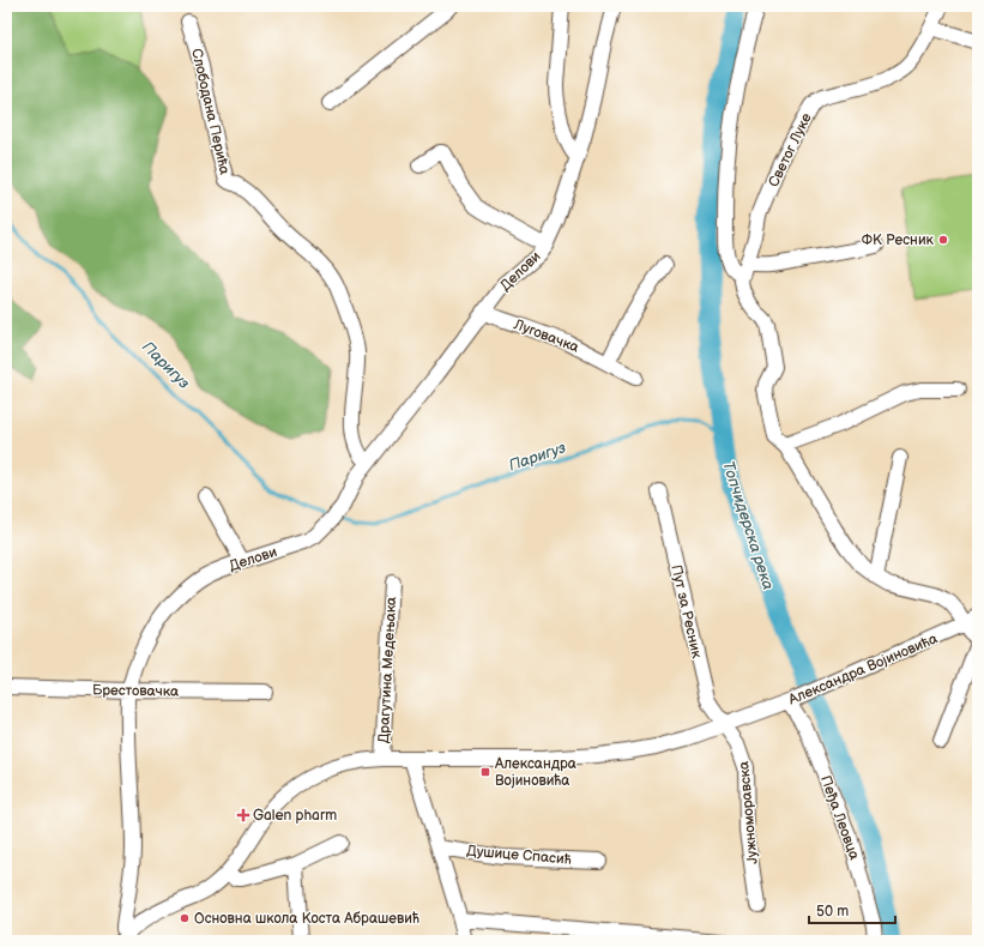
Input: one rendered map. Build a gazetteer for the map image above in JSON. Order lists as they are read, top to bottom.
{
  "streets": {
    "street": [
      "Слободана Перића",
      "Светог Луке",
      "Делови",
      "Луговачка",
      "Пут за Ресник",
      "Александра Војиновића",
      "Драгутина Медењака",
      "Брестовачка",
      "Јужноморавска",
      "Пеђа Леовца",
      "Душице Спасић"
    ]
  },
  "crossings": [
    ["Слободана Перића", "Делови"],
    ["Делови", "Луговачка"],
    ["Делови", "Александра Војиновића"],
    ["Делови", "Брестовачка"],
    ["Пут за Ресник", "Александра Војиновића"],
    ["Пут за Ресник", "Јужноморавска"],
    ["Александра Војиновића", "Драгутина Медењака"],
    ["Александра Војиновића", "Јужноморавска"],
    ["Александра Војиновића", "Пеђа Леовца"]
  ],
  "water": ["Паригуз", "Топчидерска река"],
  "places": {
    "other": ["ФК Ресник", "Основна школа Коста Абрашевић"],
    "transit": ["Александра Војиновића"],
    "health": ["Galen pharm"]
  },
  "scale_bar": "50 m"
}
